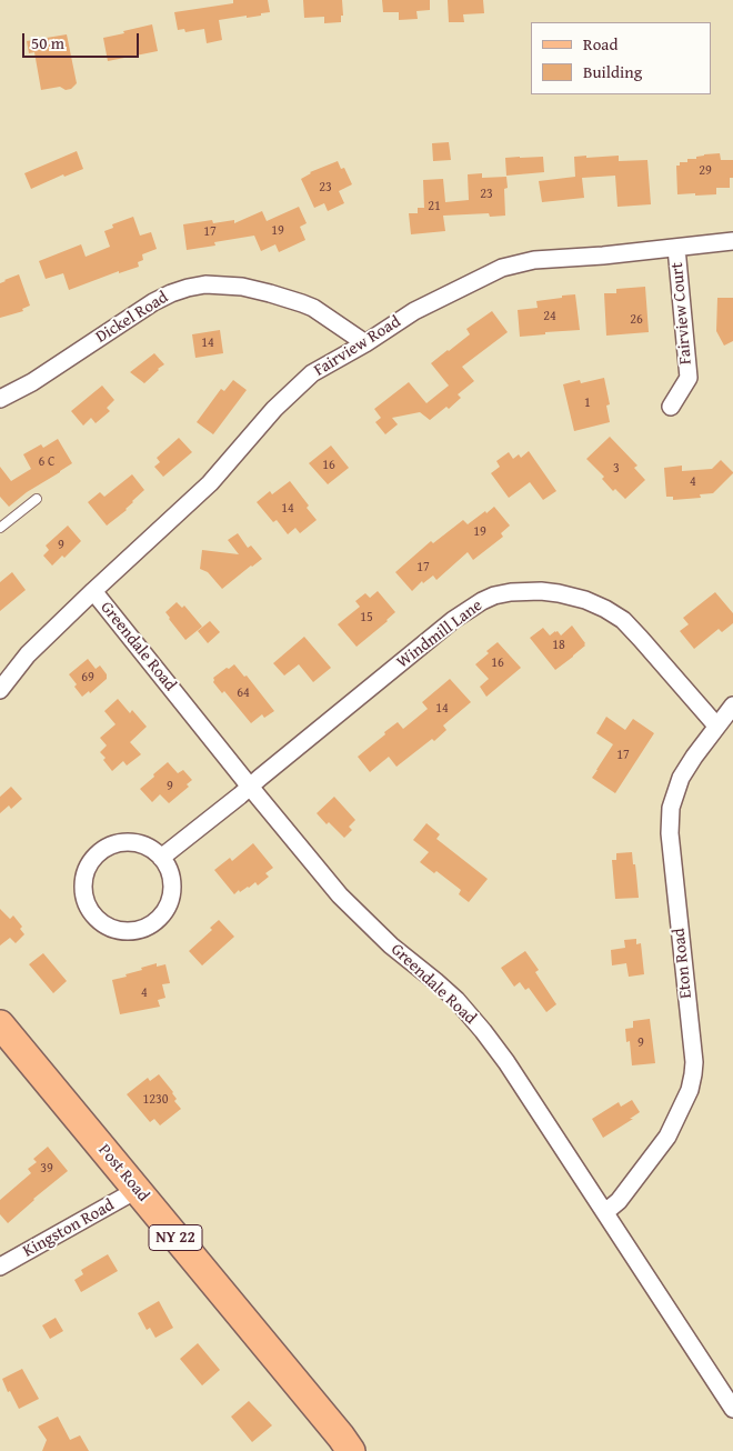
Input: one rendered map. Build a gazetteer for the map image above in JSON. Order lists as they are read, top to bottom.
{
  "streets": {
    "main road": ["Post Road", "NY 22"],
    "street": [
      "Fairview Court",
      "Dickel Road",
      "Fairview Road",
      "Windmill Lane",
      "Greendale Road",
      "Eton Road",
      "Kingston Road"
    ]
  },
  "crossings": [
    ["Fairview Court", "Fairview Road"],
    ["Dickel Road", "Fairview Road"],
    ["Fairview Road", "Greendale Road"],
    ["Windmill Lane", "Greendale Road"],
    ["Windmill Lane", "Eton Road"],
    ["Greendale Road", "Eton Road"],
    ["Post Road", "Kingston Road"]
  ],
  "house_numbers": [
    "29",
    "23",
    "23",
    "21",
    "19",
    "17",
    "24",
    "26",
    "14",
    "1",
    "6 C",
    "16",
    "3",
    "4",
    "14",
    "19",
    "9",
    "17",
    "15",
    "18",
    "16",
    "69",
    "64",
    "14",
    "17",
    "9",
    "4",
    "9",
    "1230",
    "39"
  ],
  "legend": ["Road", "Building"],
  "scale_bar": "50 m"
}
